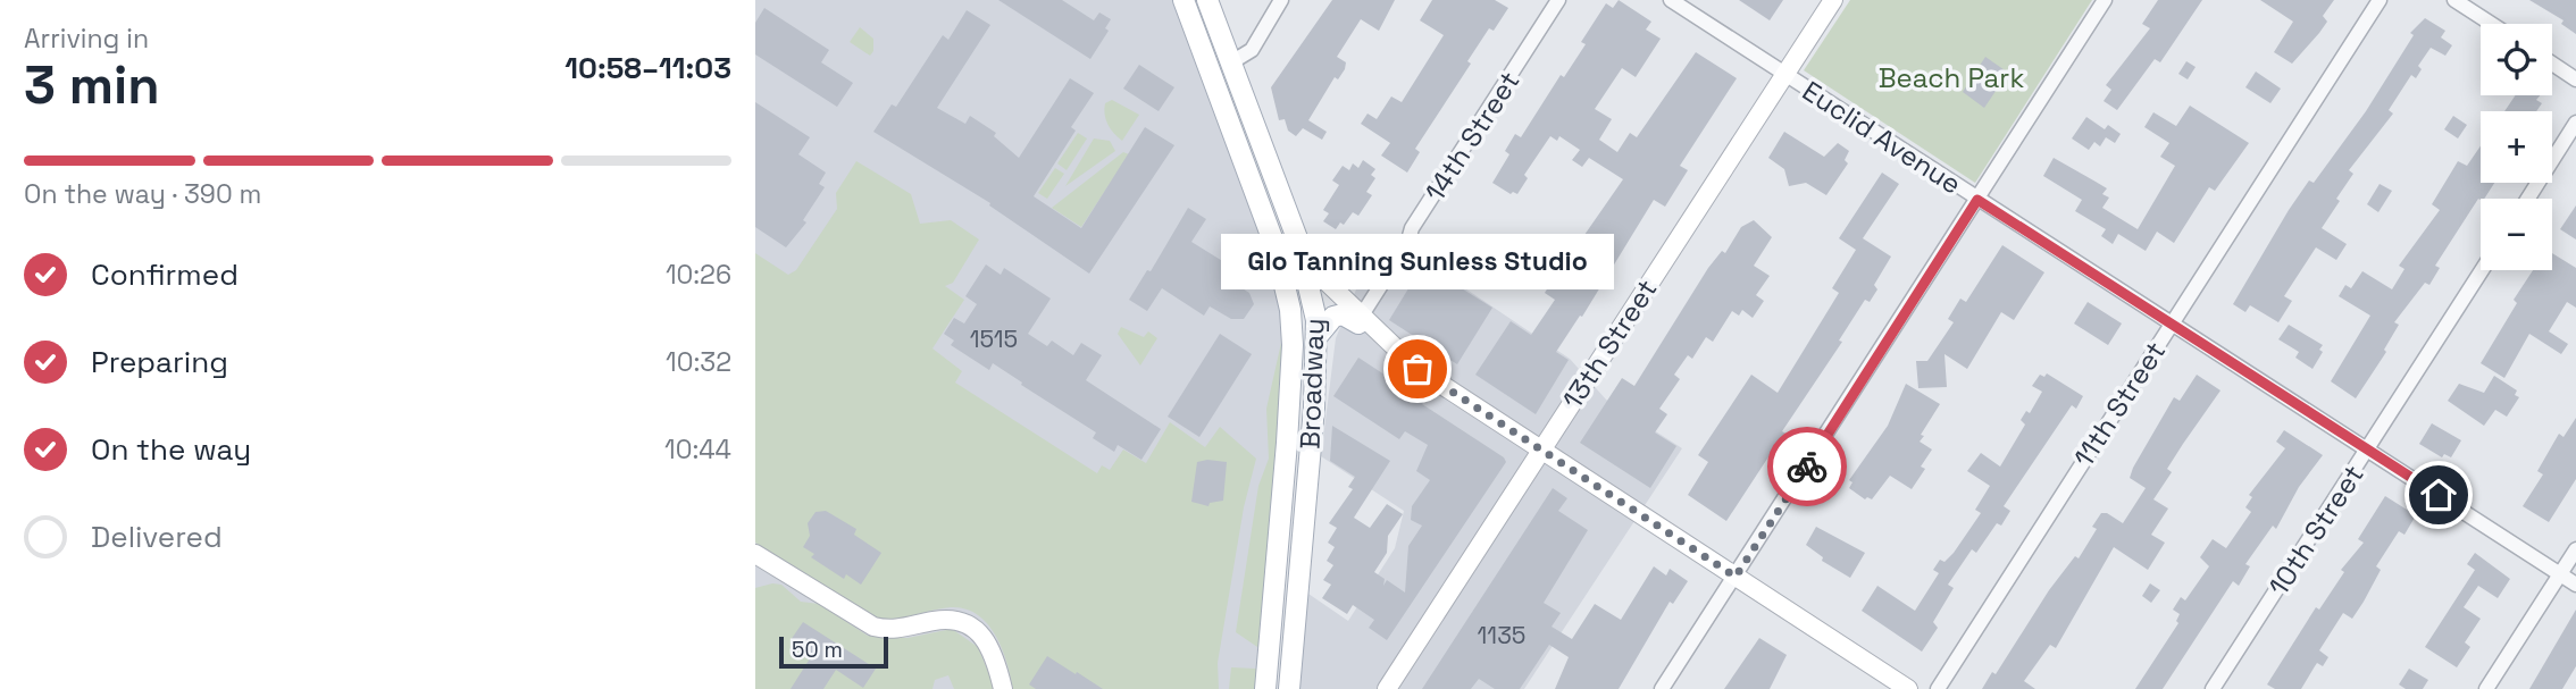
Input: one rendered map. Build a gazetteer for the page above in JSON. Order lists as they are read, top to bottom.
{
  "streets": {
    "main road": ["Broadway"],
    "street": [
      "14th Street",
      "Euclid Avenue",
      "13th Street",
      "11th Street",
      "10th Street"
    ]
  },
  "crossings": [
    ["Euclid Avenue", "13th Street"],
    ["Euclid Avenue", "11th Street"],
    ["Euclid Avenue", "10th Street"]
  ],
  "parks": ["Beach Park"],
  "places": ["Glo Tanning Sunless Studio"],
  "house_numbers": ["1515", "1135"],
  "scale_bar": "50 m",
  "page": {
    "heading": ["3 min", "Arriving in", "10:58–11:03"],
    "map_buttons": ["+", "−"],
    "bar": "On the way · 390 m",
    "list": [
      ["Confirmed", "10:26"],
      ["Preparing", "10:32"],
      ["On the way", "10:44"],
      "Delivered"
    ],
    "bubble": "Glo Tanning Sunless Studio",
    "scale": "50 m"
  }
}
